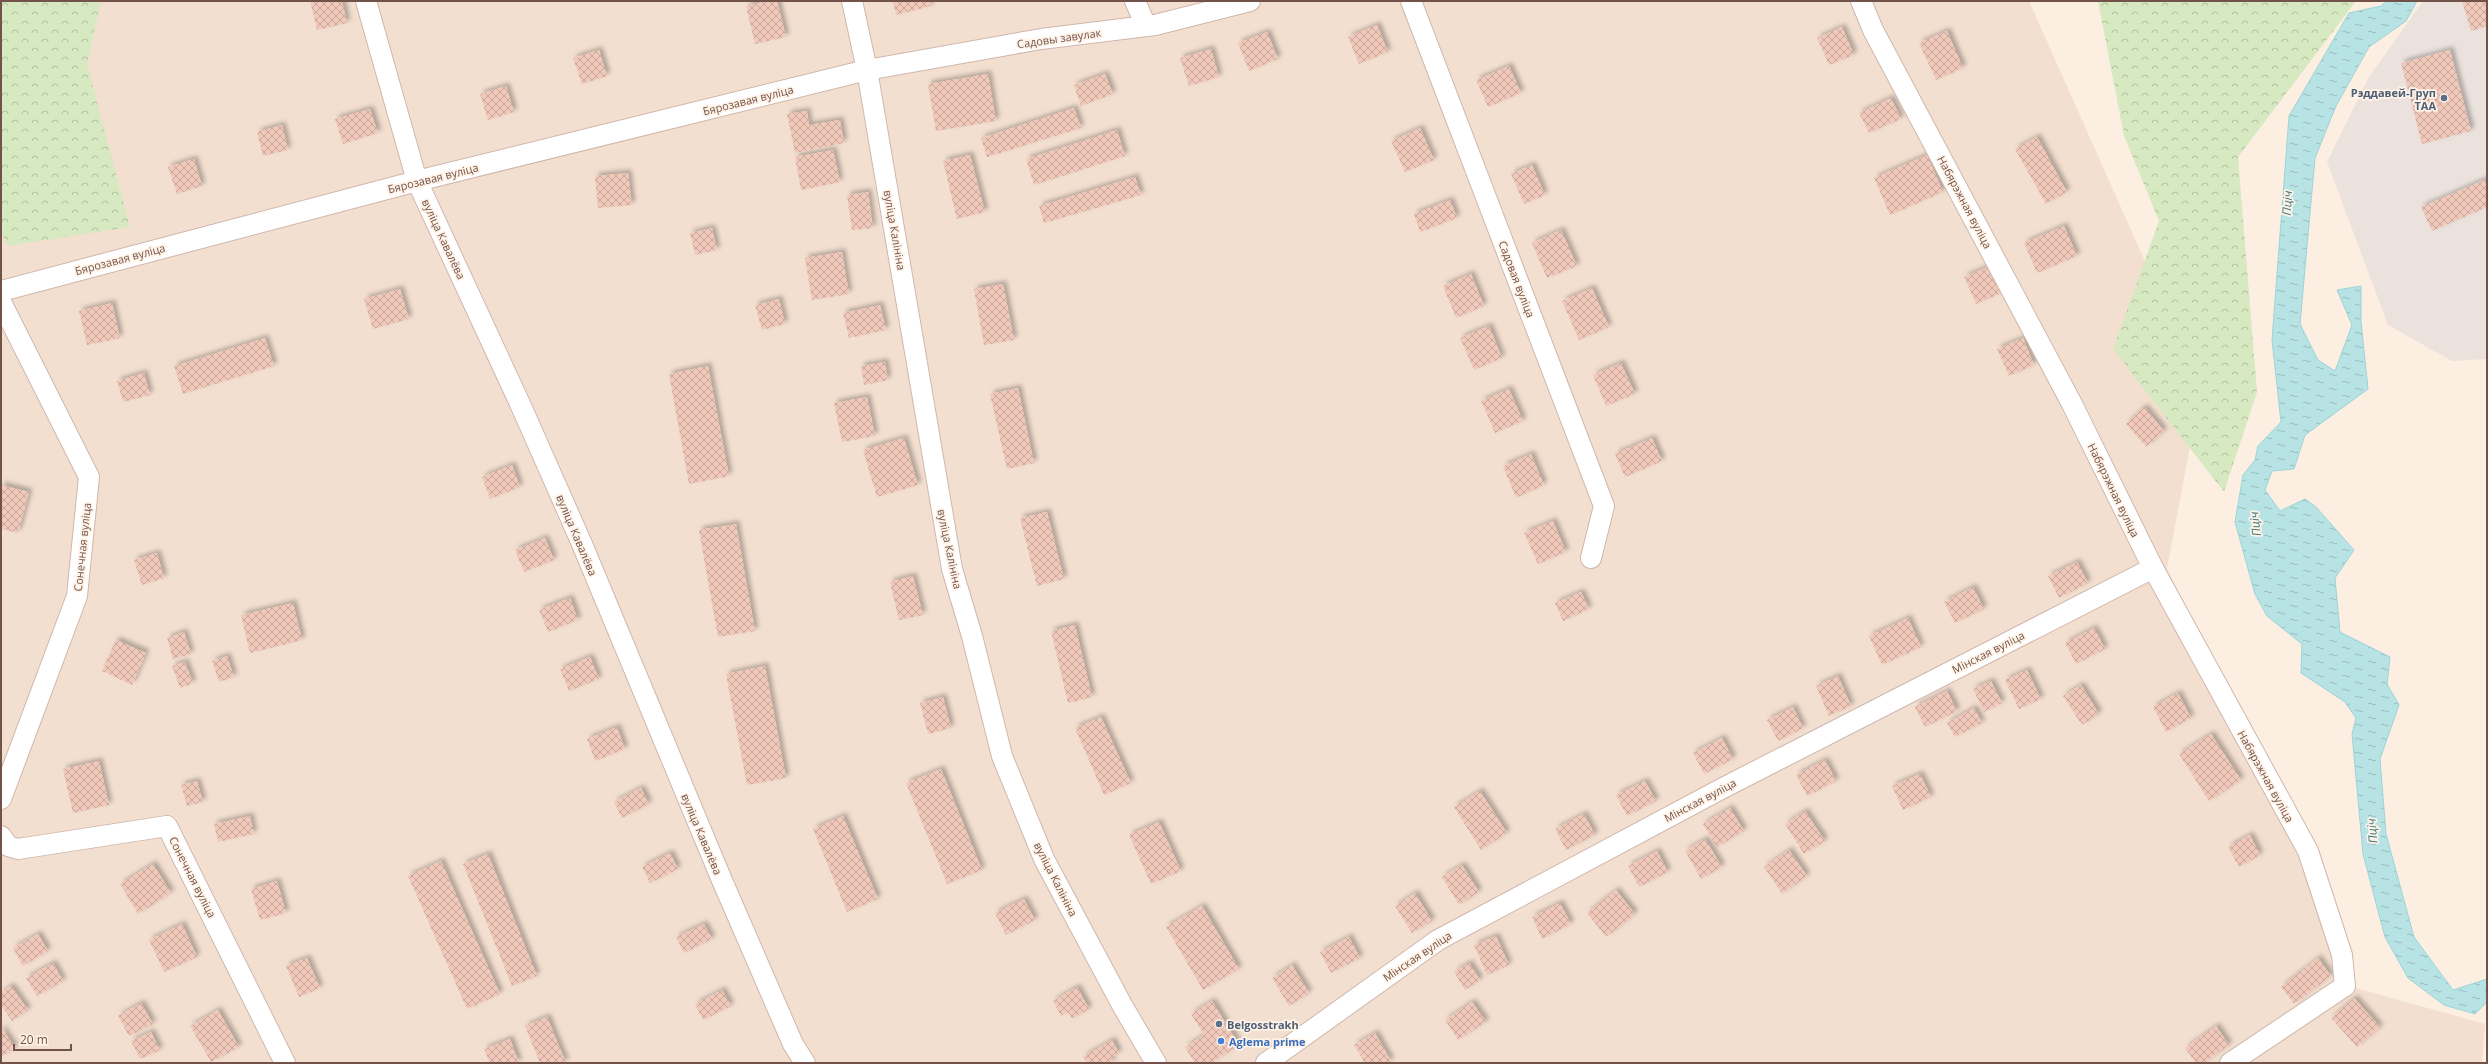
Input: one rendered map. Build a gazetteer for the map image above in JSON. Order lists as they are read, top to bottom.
{
  "streets": {
    "street": [
      "Садовы завулак",
      "Бярозавая вуліца",
      "Набярэжная вуліца",
      "вуліца Калініна",
      "вуліца Кавалёва",
      "Садовая вуліца",
      "Сонечная вуліца",
      "Мінская вуліца"
    ]
  },
  "crossings": [
    ["Садовы завулак", "Бярозавая вуліца"],
    ["Садовы завулак", "вуліца Калініна"],
    ["Бярозавая вуліца", "вуліца Калініна"],
    ["Бярозавая вуліца", "вуліца Кавалёва"],
    ["Набярэжная вуліца", "Мінская вуліца"]
  ],
  "water": ["Пціч"],
  "places": ["Рэддавей-Груп ТАА", "Belgosstrakh", "Aglema prime"],
  "scale_bar": "20 m"
}
